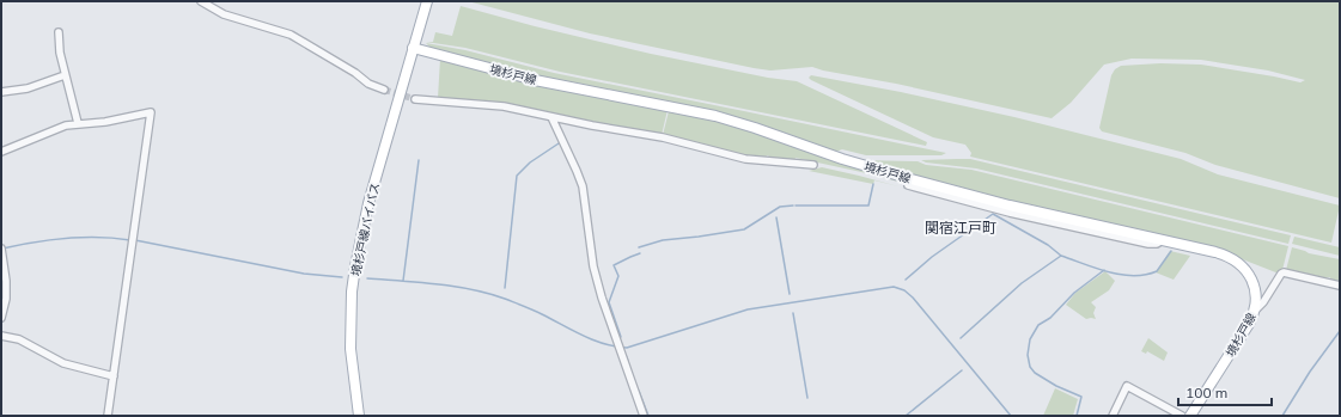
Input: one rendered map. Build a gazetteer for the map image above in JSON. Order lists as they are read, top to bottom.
{
  "streets": {
    "main road": ["境杉戸線", "境杉戸線バイパス"]
  },
  "crossings": [
    ["境杉戸線", "境杉戸線バイパス"]
  ],
  "districts": ["関宿江戸町"],
  "scale_bar": "100 m"
}
